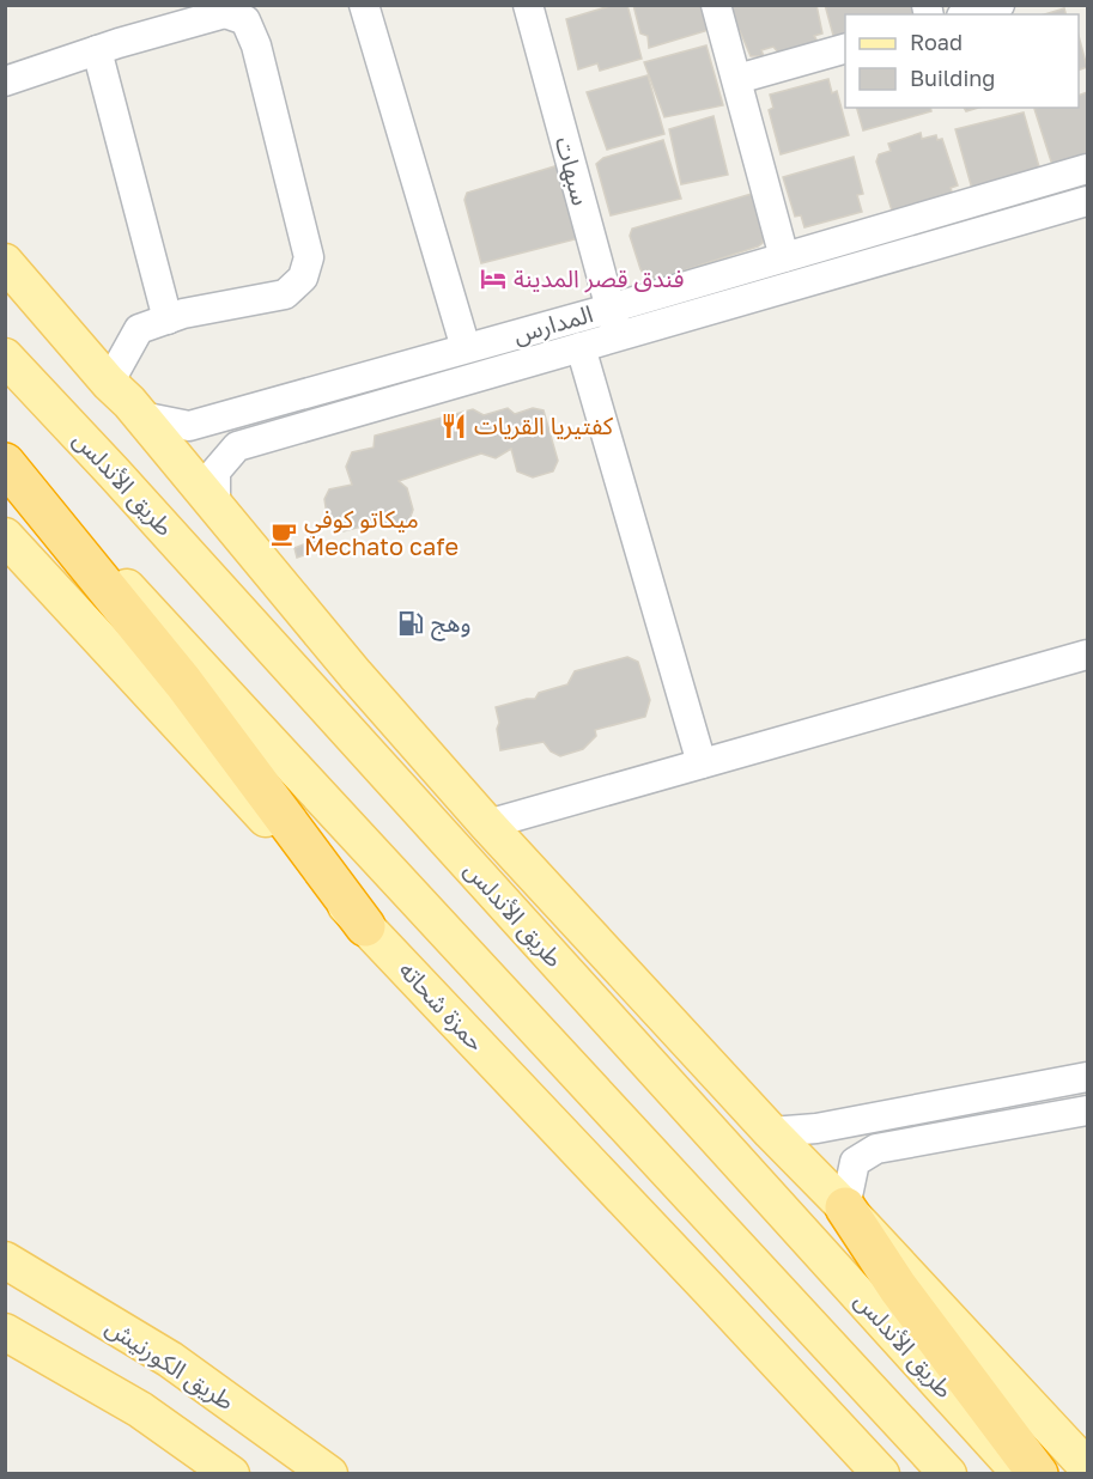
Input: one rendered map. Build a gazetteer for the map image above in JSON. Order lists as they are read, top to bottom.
{
  "streets": {
    "main road": ["طريق الأندلس", "حمزة شحاته", "طريق الكورنيش"],
    "street": ["سبهات", "المدارس"]
  },
  "crossings": [
    ["سبهات", "المدارس"]
  ],
  "places": {
    "hotel": ["فندق قصر المدينة"],
    "restaurant": ["كفتيريا القريات"],
    "cafe": ["ميكاتو كوفي Mechato cafe"],
    "fuel station": ["وهج"]
  },
  "legend": ["Road", "Building"]
}
